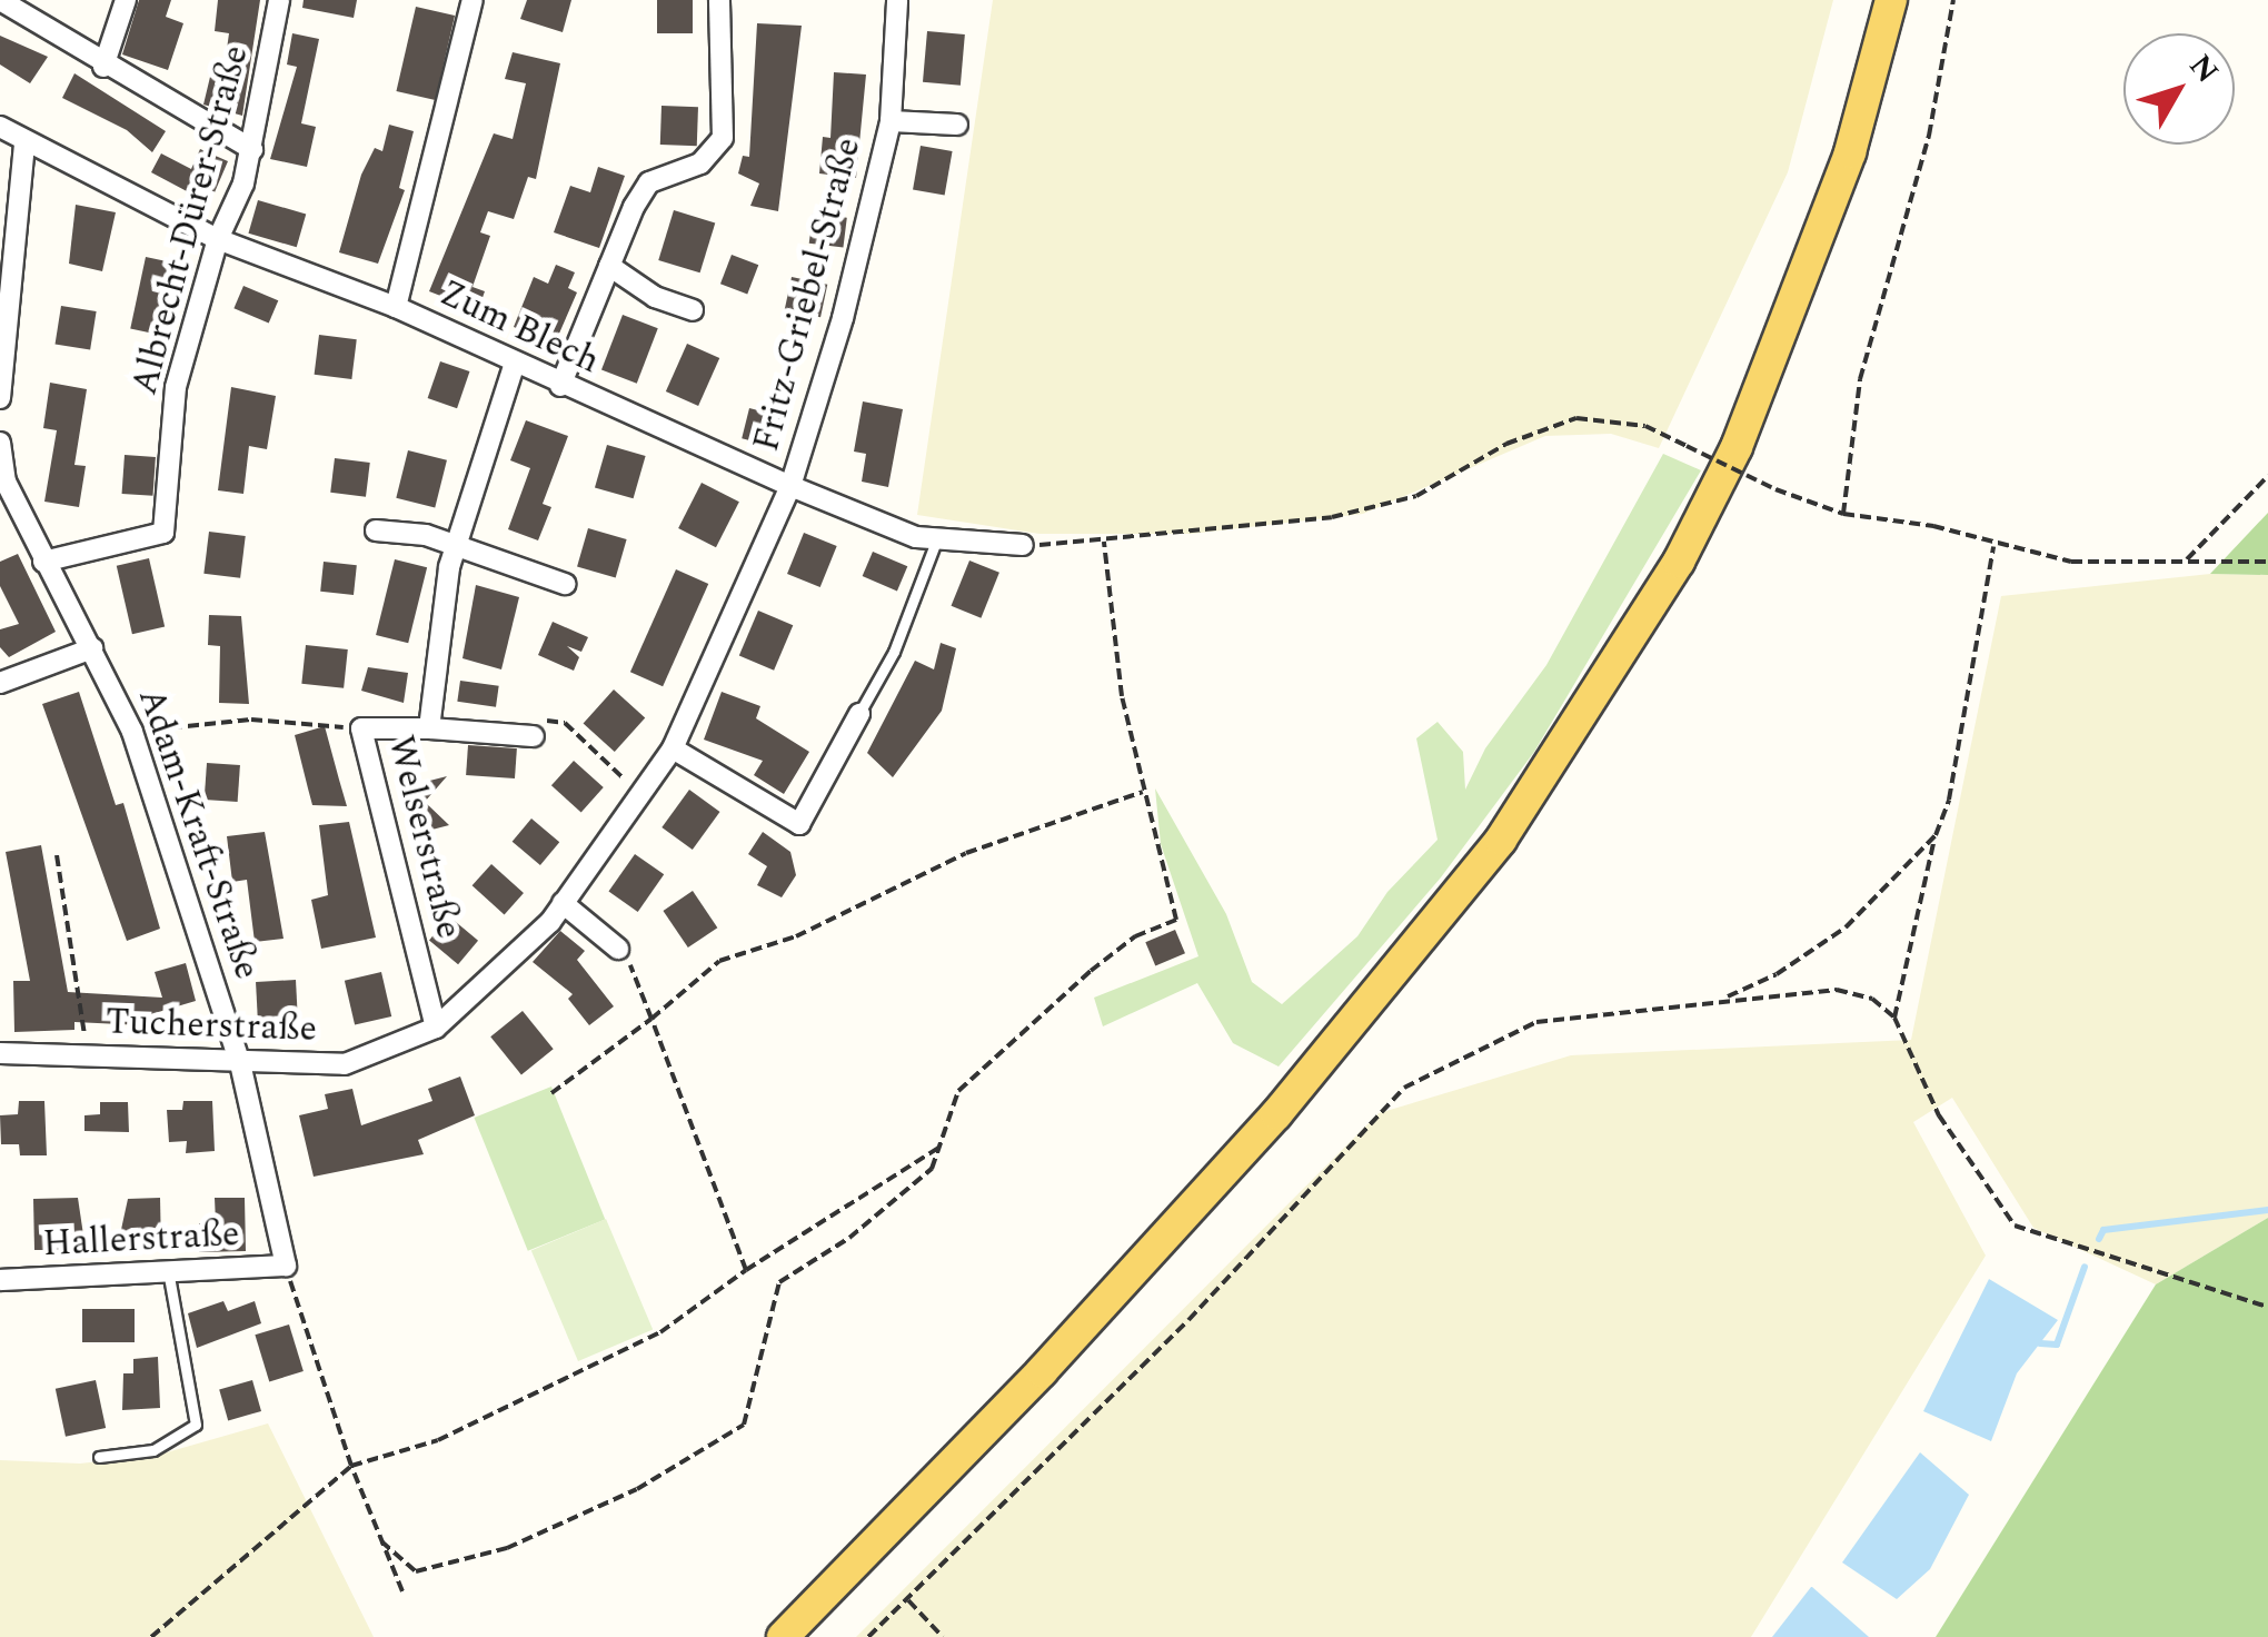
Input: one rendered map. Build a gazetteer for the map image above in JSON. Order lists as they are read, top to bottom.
{
  "streets": {
    "street": [
      "Albrecht-Dürer-Straße",
      "Fritz-Griebel-Straße",
      "Zum Blech",
      "Adam-Kraft-Straße",
      "Welserstraße",
      "Tucherstraße",
      "Hallerstraße"
    ]
  },
  "crossings": [
    ["Albrecht-Dürer-Straße", "Zum Blech"],
    ["Albrecht-Dürer-Straße", "Adam-Kraft-Straße"],
    ["Fritz-Griebel-Straße", "Zum Blech"],
    ["Fritz-Griebel-Straße", "Tucherstraße"],
    ["Zum Blech", "Welserstraße"],
    ["Zum Blech", "Tucherstraße"],
    ["Adam-Kraft-Straße", "Tucherstraße"],
    ["Adam-Kraft-Straße", "Hallerstraße"],
    ["Welserstraße", "Tucherstraße"]
  ],
  "north": "top right"
}
